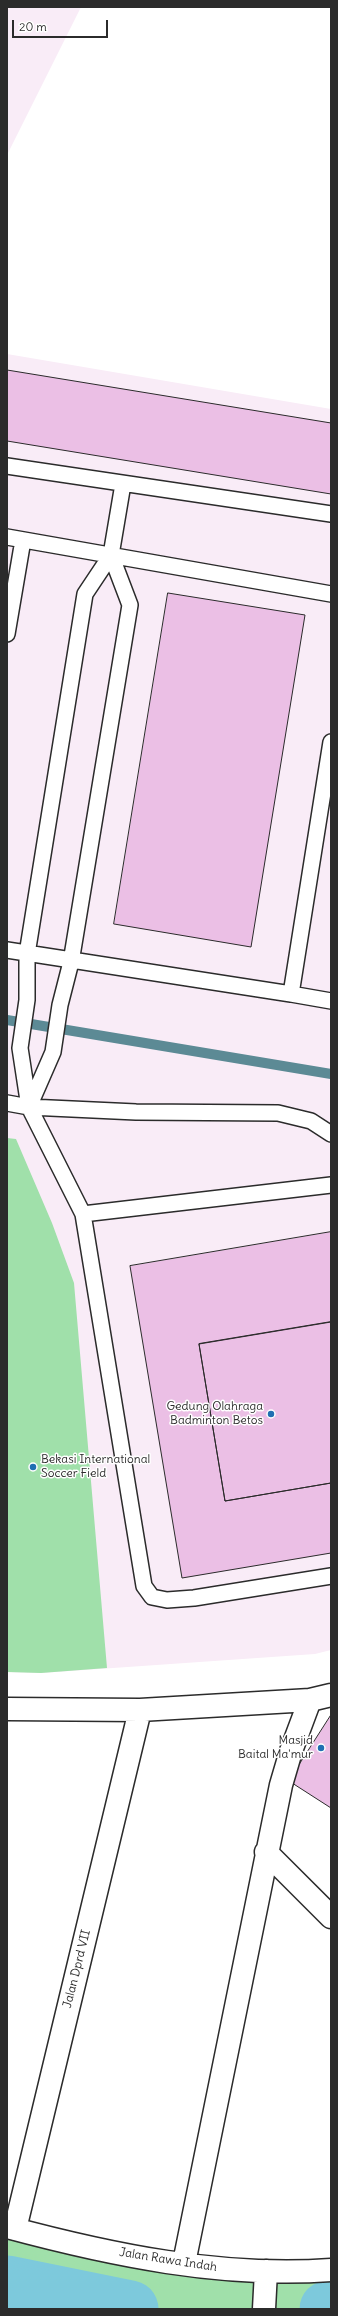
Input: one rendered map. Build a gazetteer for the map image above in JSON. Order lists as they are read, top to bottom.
{
  "streets": {
    "street": ["Jalan Dprd VII", "Jalan Rawa Indah"]
  },
  "crossings": [
    ["Jalan Dprd VII", "Jalan Rawa Indah"]
  ],
  "places": ["Gedung Olahraga Badminton Betos", "Bekasi International Soccer Field", "Masjid Baital Ma'mur"],
  "scale_bar": "20 m"
}
